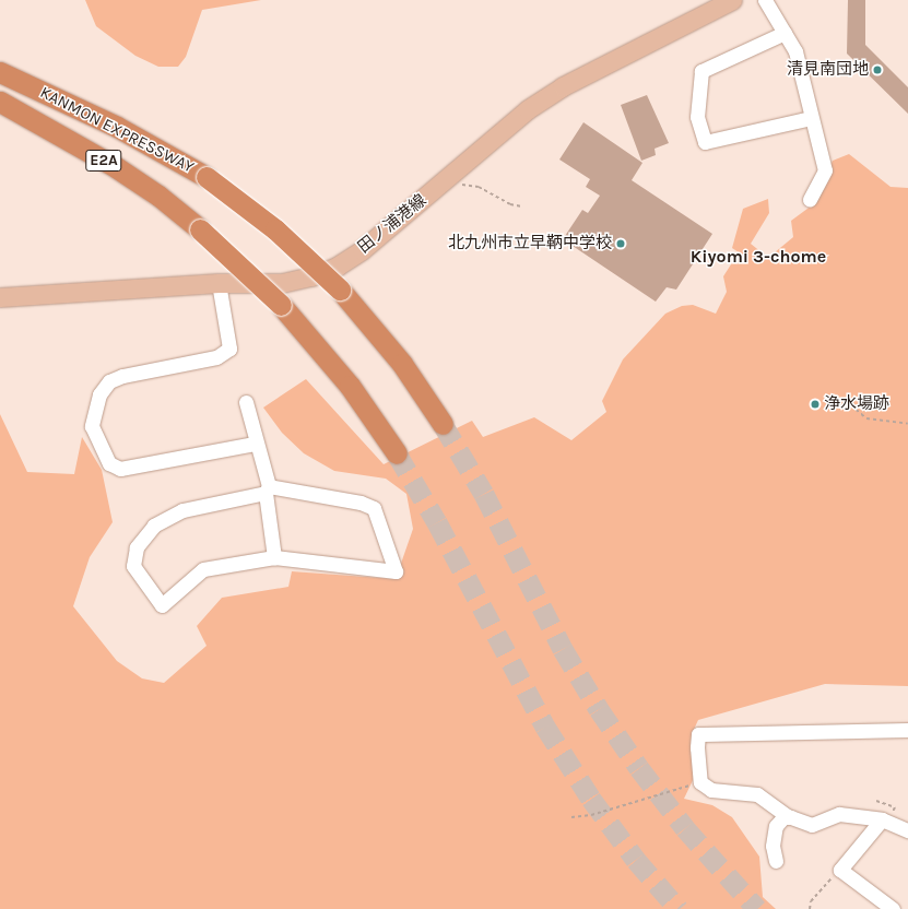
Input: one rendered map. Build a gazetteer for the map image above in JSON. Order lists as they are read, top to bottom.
{
  "streets": {
    "highway": ["KANMON EXPRESSWAY", "E2A"],
    "main road": ["田ノ浦港線"]
  },
  "districts": ["Kiyomi 3-chome"],
  "places": ["清見南団地", "北九州市立早鞆中学校", "浄水場跡"]
}
